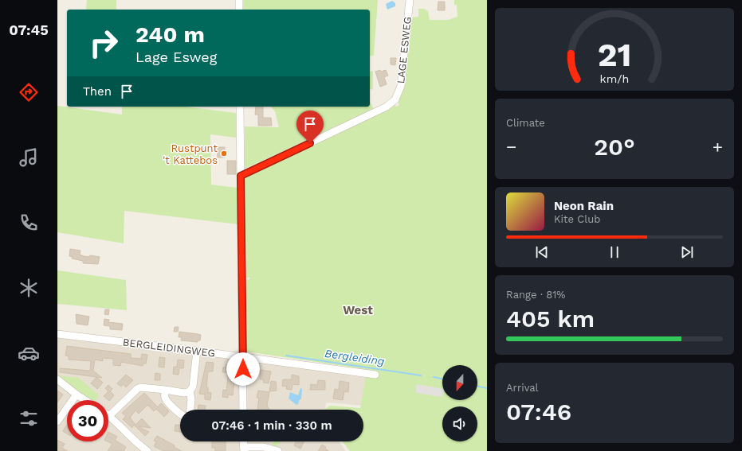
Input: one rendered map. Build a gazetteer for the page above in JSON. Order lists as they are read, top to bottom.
{
  "streets": {
    "street": ["LAGE ESWEG", "BERGLEIDINGWEG"]
  },
  "districts": ["West"],
  "water": ["Bergleiding"],
  "places": ["Rustpunt 't Kattebos"],
  "north": "bottom",
  "page": {
    "tabs": "07:45",
    "turn": ["240 m", "Lage Esweg"],
    "then": "Then",
    "tile": [
      "Climate",
      ["Range · 81%", "405 km"],
      ["Arrival", "07:46"]
    ],
    "heat": ["−", "20°", "+"],
    "song": ["Neon Rain", "Kite Club"],
    "limit": "30",
    "trip": "07:46 · 1 min · 330 m",
    "gauge": ["21", "km/h"]
  }
}
